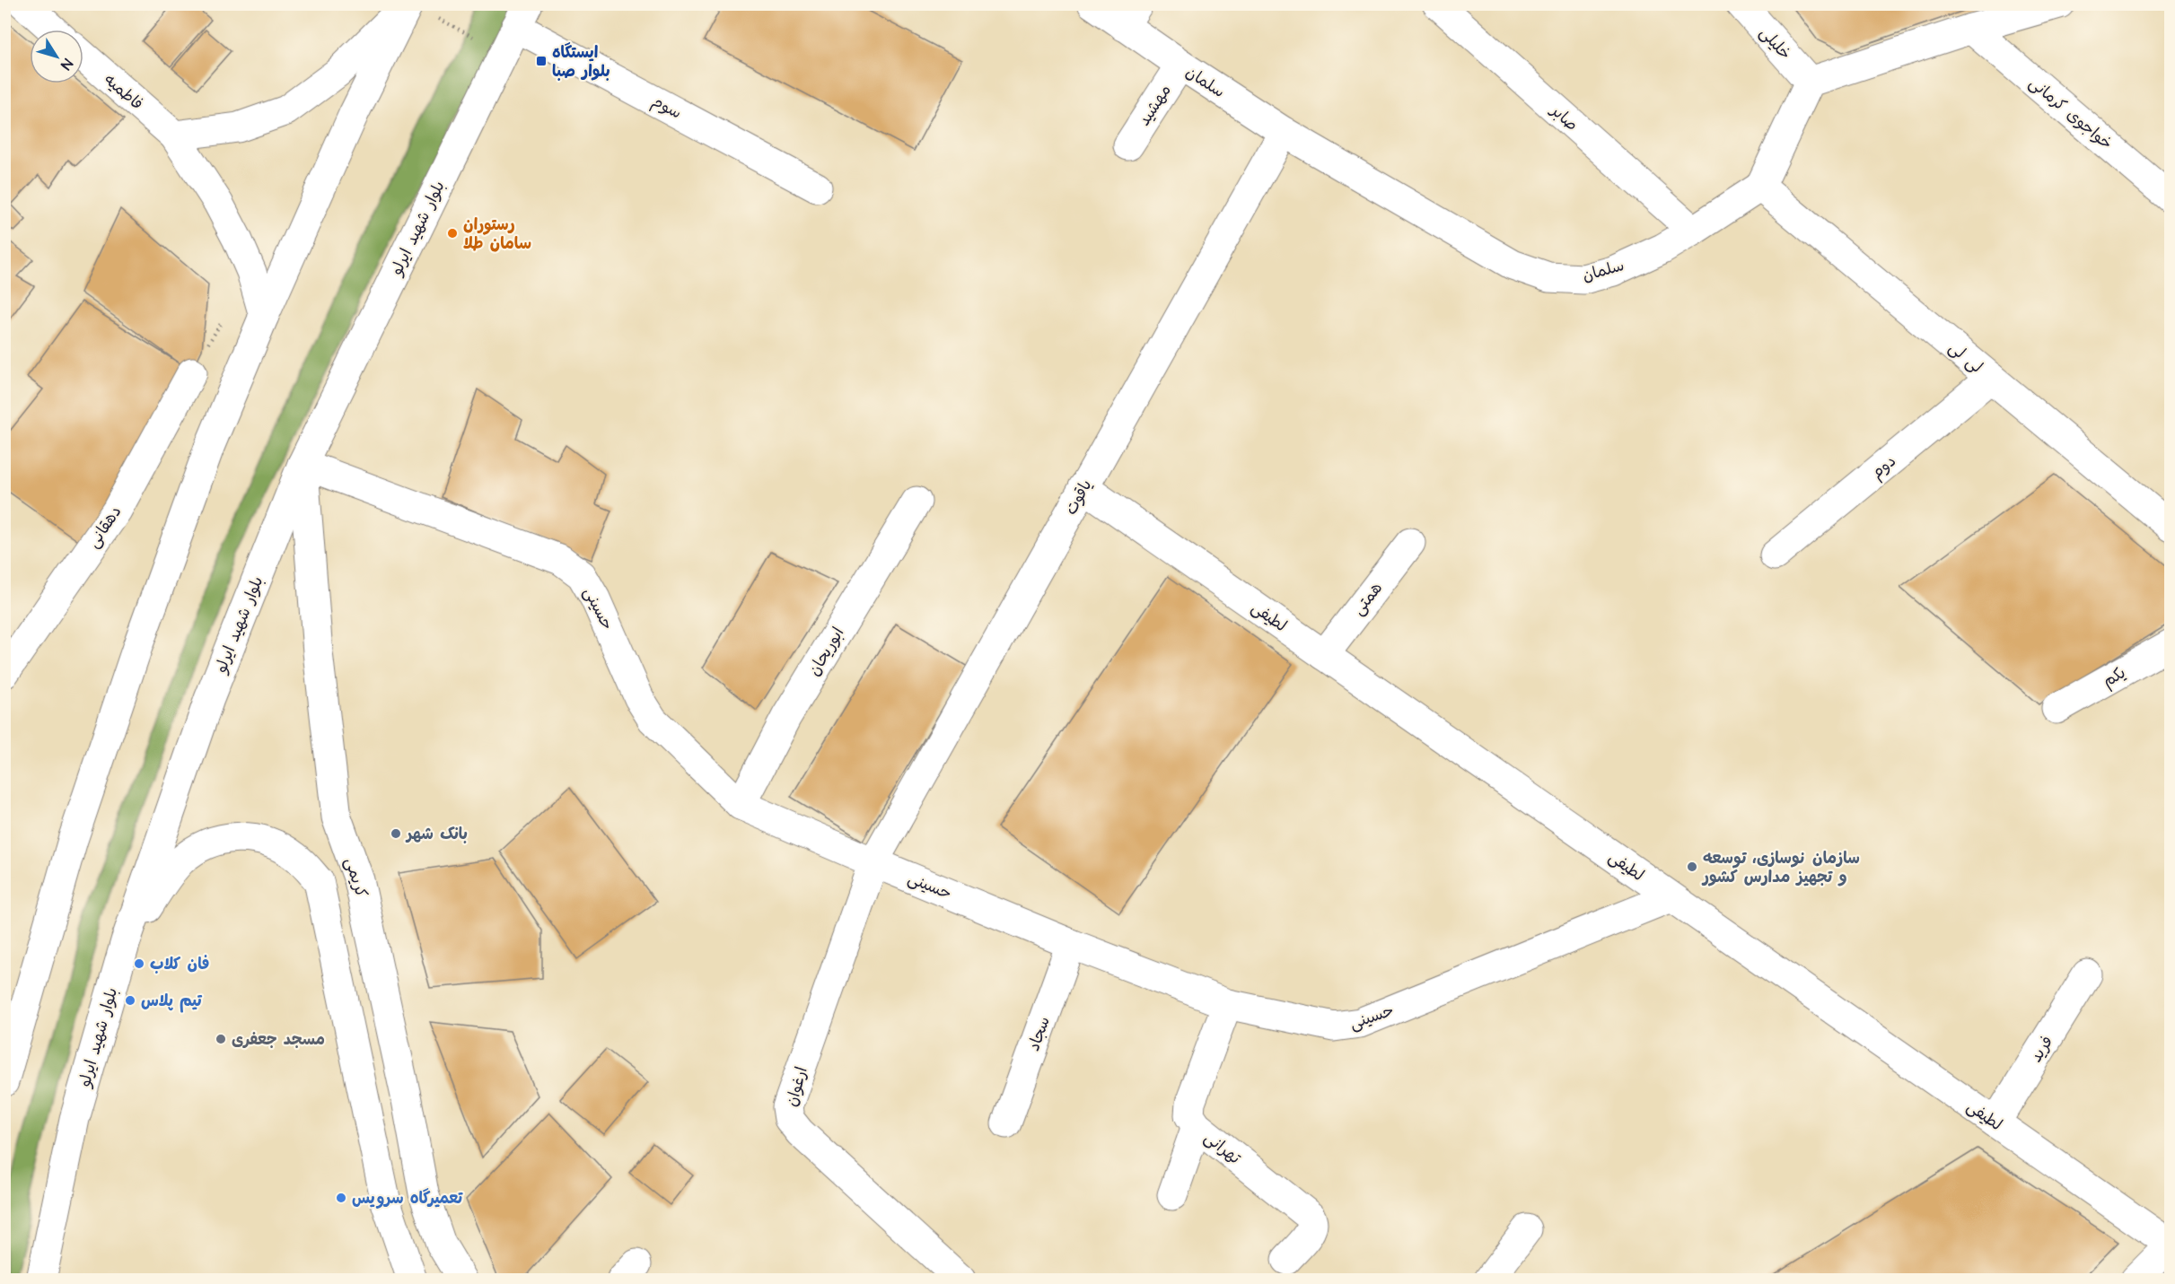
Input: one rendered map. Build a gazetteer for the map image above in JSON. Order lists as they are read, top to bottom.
{
  "streets": {
    "street": [
      "خلیلی",
      "سلمان",
      "فاطمیه",
      "مهشید",
      "سوم",
      "خواجوی کرمانی",
      "صابر",
      "بلوار شهید ایرلو",
      "لی لی",
      "دوم",
      "یاقوت",
      "دهقانی",
      "همتی",
      "حسینی",
      "لطیفی",
      "ابوریحان",
      "یکم",
      "کریمی",
      "سجاد",
      "فرید",
      "ارغوان",
      "تهرانی"
    ]
  },
  "crossings": [
    ["سلمان", "مهشید"],
    ["سلمان", "صابر"],
    ["سلمان", "لی لی"],
    ["سلمان", "یاقوت"],
    ["سوم", "بلوار شهید ایرلو"],
    ["بلوار شهید ایرلو", "حسینی"],
    ["بلوار شهید ایرلو", "کریمی"],
    ["لی لی", "دوم"],
    ["یاقوت", "حسینی"],
    ["یاقوت", "لطیفی"],
    ["یاقوت", "ارغوان"],
    ["همتی", "لطیفی"],
    ["حسینی", "لطیفی"],
    ["حسینی", "ابوریحان"],
    ["حسینی", "کریمی"],
    ["حسینی", "سجاد"],
    ["حسینی", "ارغوان"],
    ["حسینی", "تهرانی"],
    ["لطیفی", "فرید"]
  ],
  "places": {
    "transit": ["ایستگاه بلوار صبا"],
    "other": [
      "رستوران سامان طلا",
      "بانک شهر",
      "سازمان نوسازی، توسعه و تجهیز مدارس کشور",
      "فان کلاب",
      "تیم پلاس",
      "مسجد جعفری",
      "تعمیرگاه سرویس"
    ]
  },
  "north": "bottom right"
}
